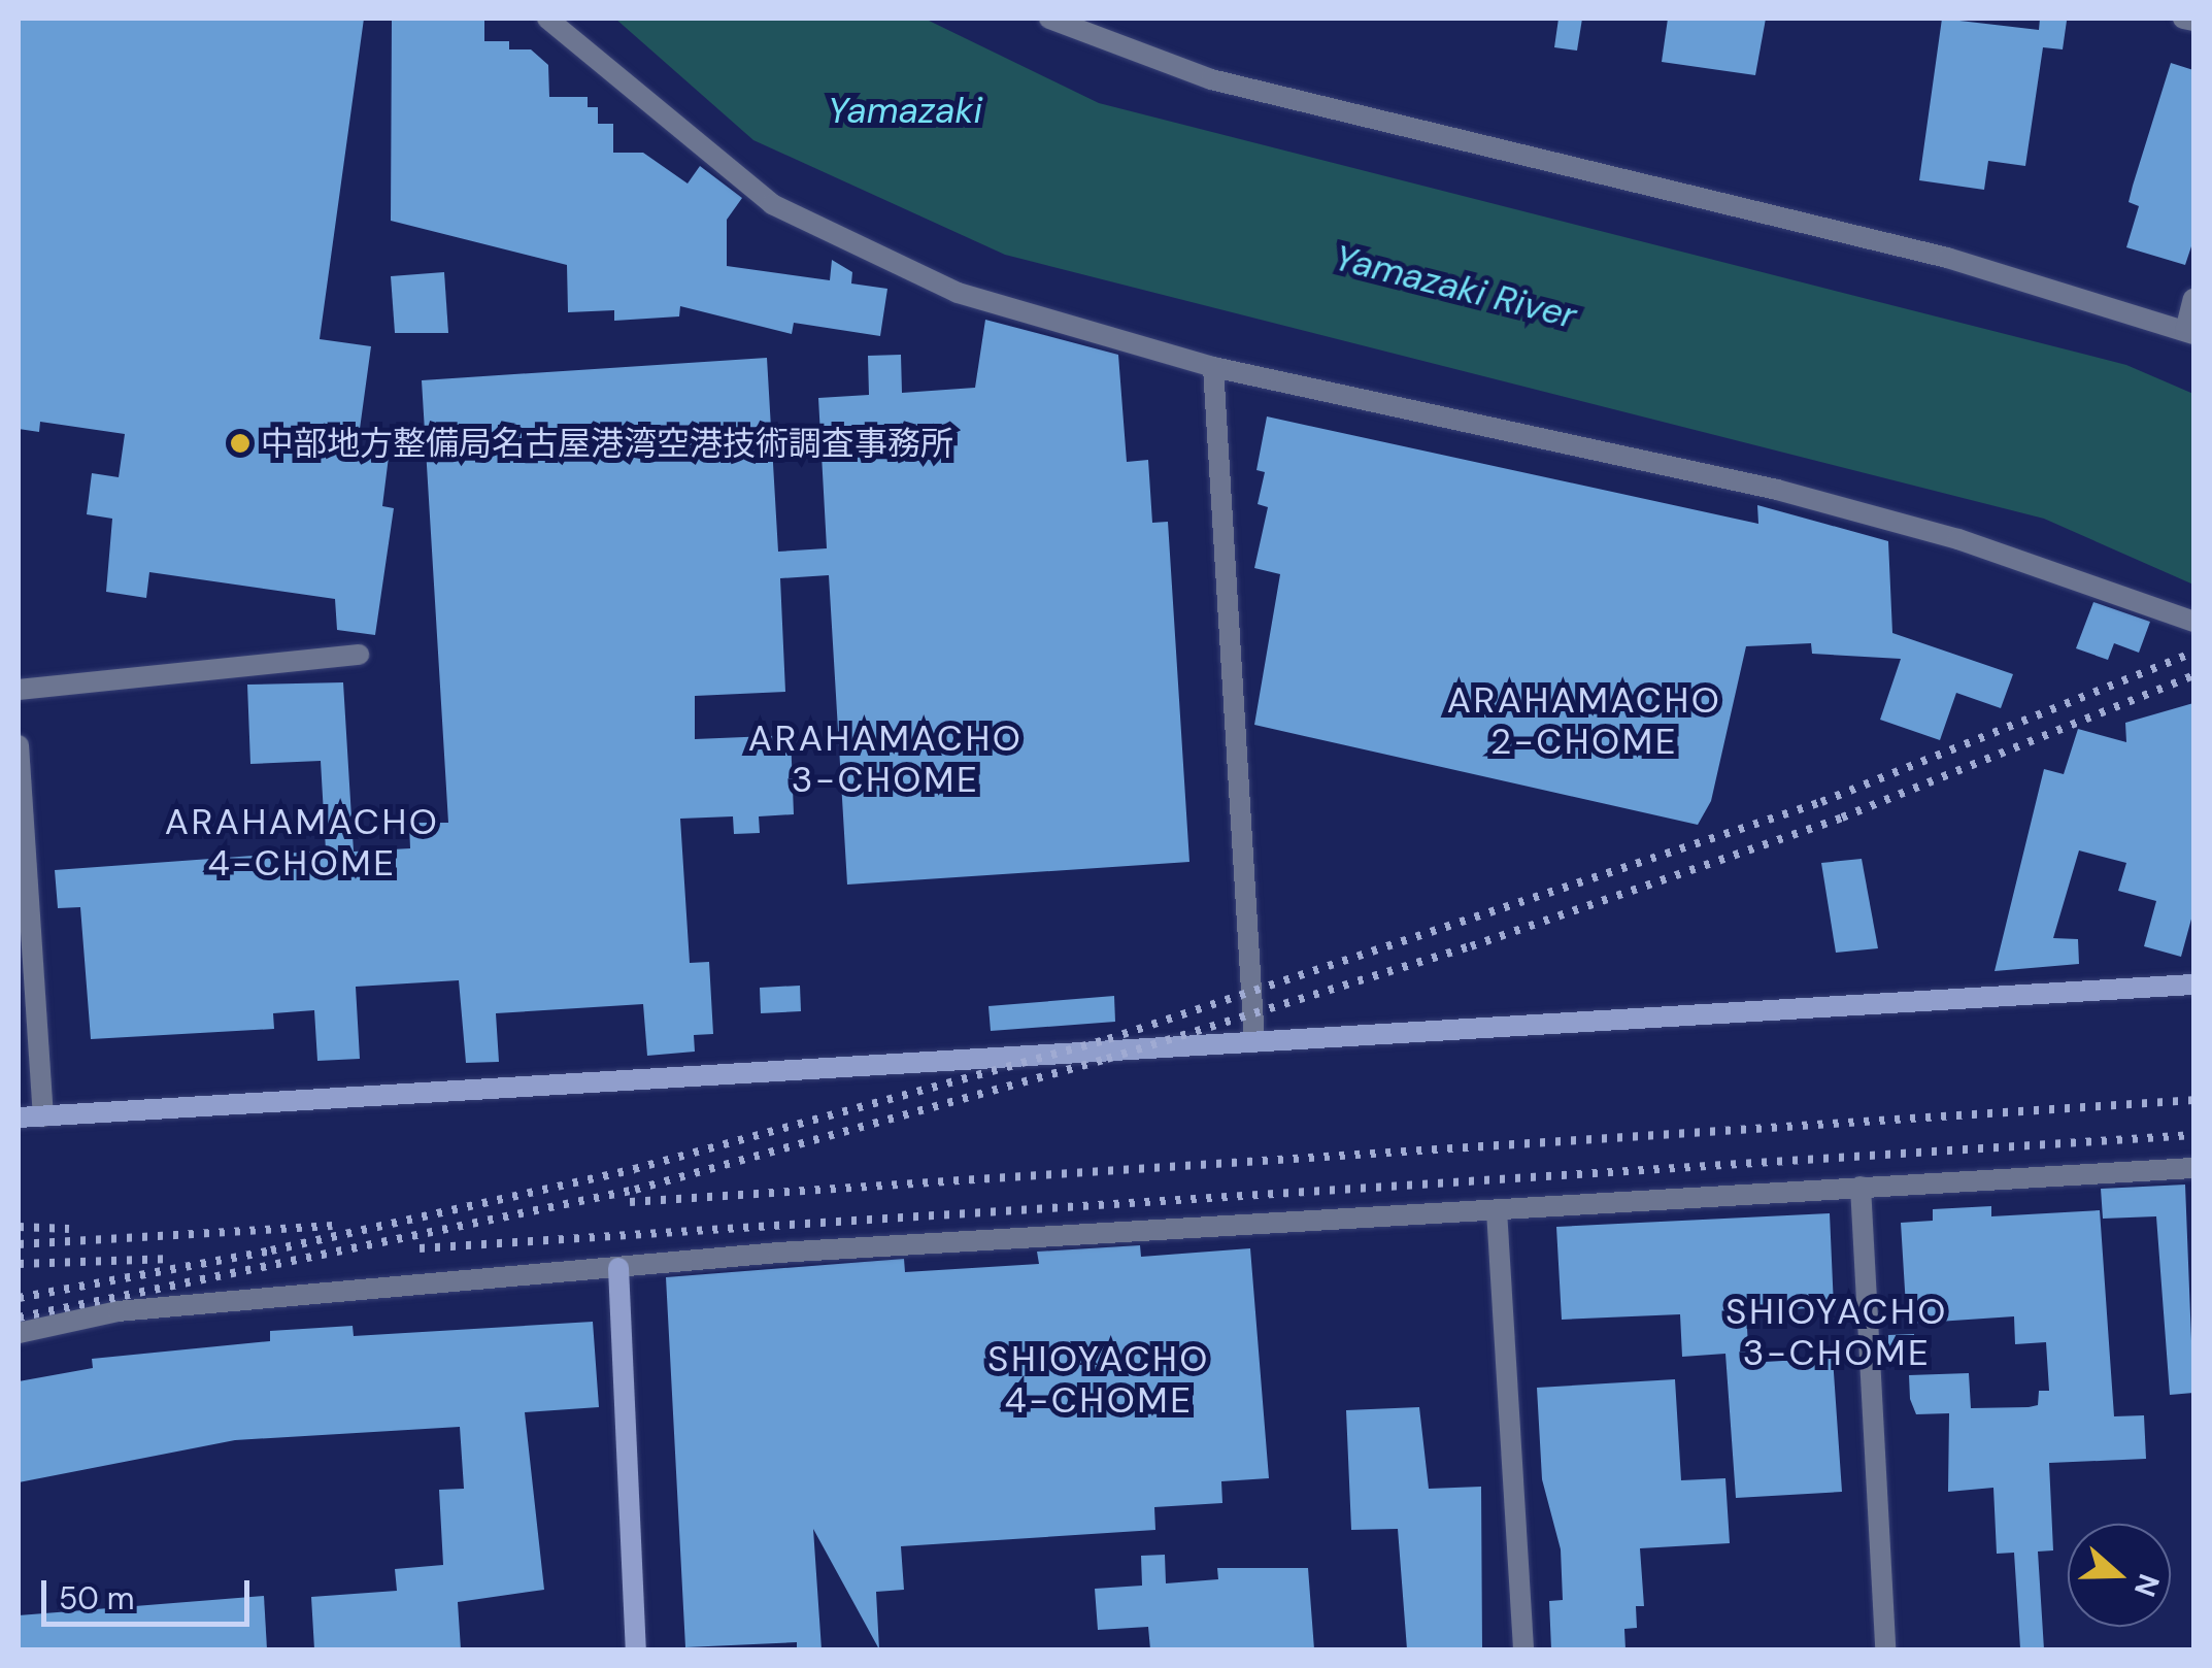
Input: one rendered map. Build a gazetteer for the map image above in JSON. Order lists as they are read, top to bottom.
{
  "districts": [
    "ARAHAMACHO 2-CHOME",
    "ARAHAMACHO 3-CHOME",
    "ARAHAMACHO 4-CHOME",
    "SHIOYACHO 3-CHOME",
    "SHIOYACHO 4-CHOME"
  ],
  "water": ["Yamazaki", "Yamazaki River"],
  "places": ["中部地方整備局名古屋港湾空港技術調査事務所"],
  "scale_bar": "50 m",
  "north": "right"
}
